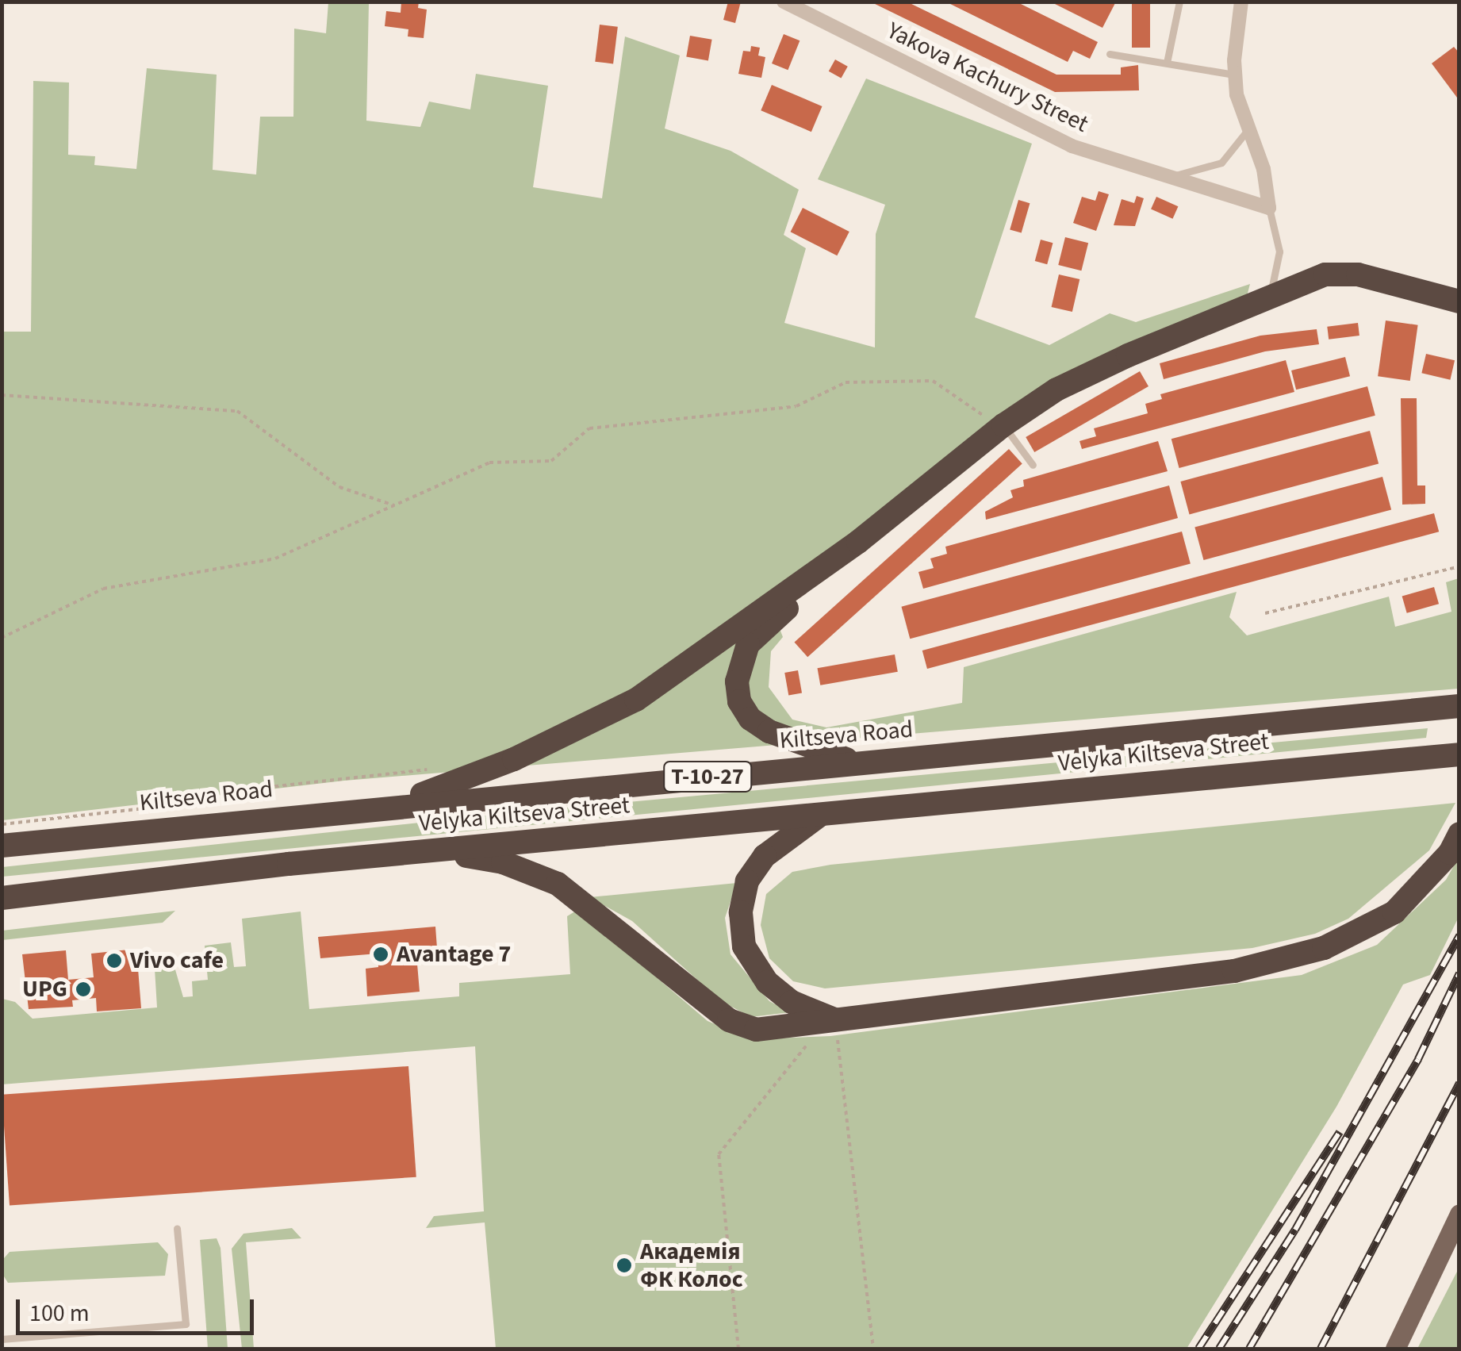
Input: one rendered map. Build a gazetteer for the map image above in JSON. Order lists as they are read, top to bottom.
{
  "streets": {
    "highway": ["Kiltseva Road", "Velyka Kiltseva Street", "Т-10-27"],
    "street": ["Yakova Kachury Street"]
  },
  "places": [
    "Avantage 7",
    "Vivo cafe",
    "UPG",
    "Академія ФК Колос"
  ],
  "scale_bar": "100 m"
}
